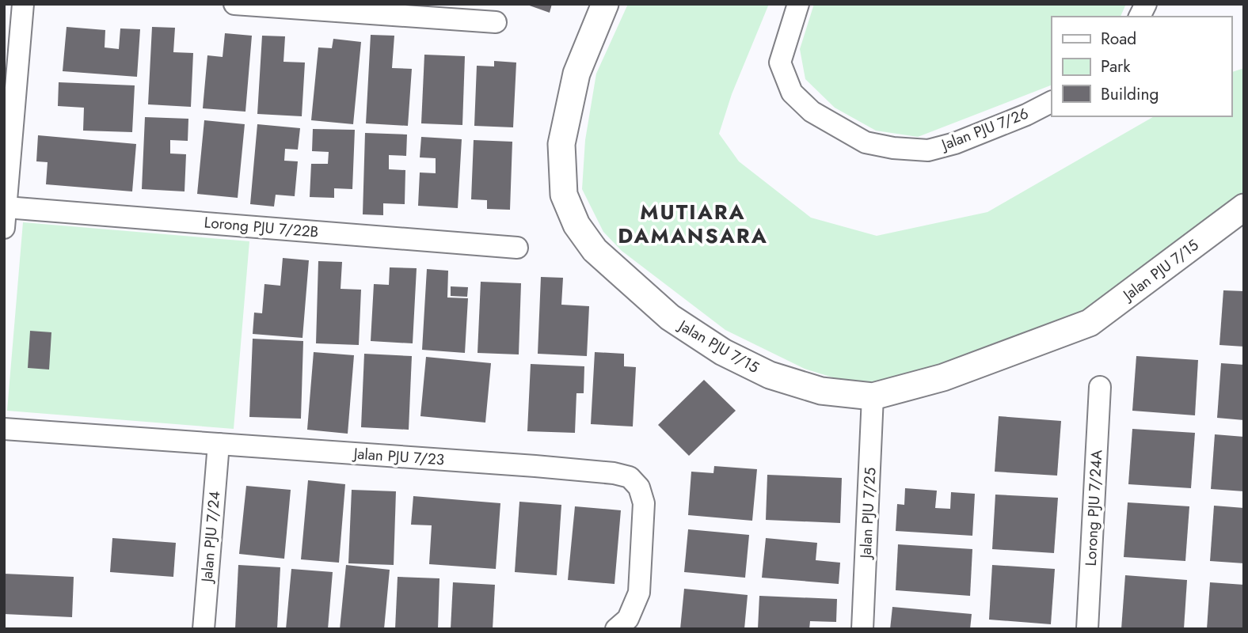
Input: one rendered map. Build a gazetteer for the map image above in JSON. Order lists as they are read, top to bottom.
{
  "streets": {
    "street": [
      "Jalan PJU 7/26",
      "Lorong PJU 7/22B",
      "Jalan PJU 7/15",
      "Jalan PJU 7/23",
      "Lorong PJU 7/24A",
      "Jalan PJU 7/25",
      "Jalan PJU 7/24"
    ]
  },
  "crossings": [
    ["Jalan PJU 7/15", "Jalan PJU 7/25"],
    ["Jalan PJU 7/23", "Jalan PJU 7/24"]
  ],
  "districts": ["MUTIARA DAMANSARA"],
  "legend": ["Road", "Park", "Building"]
}
